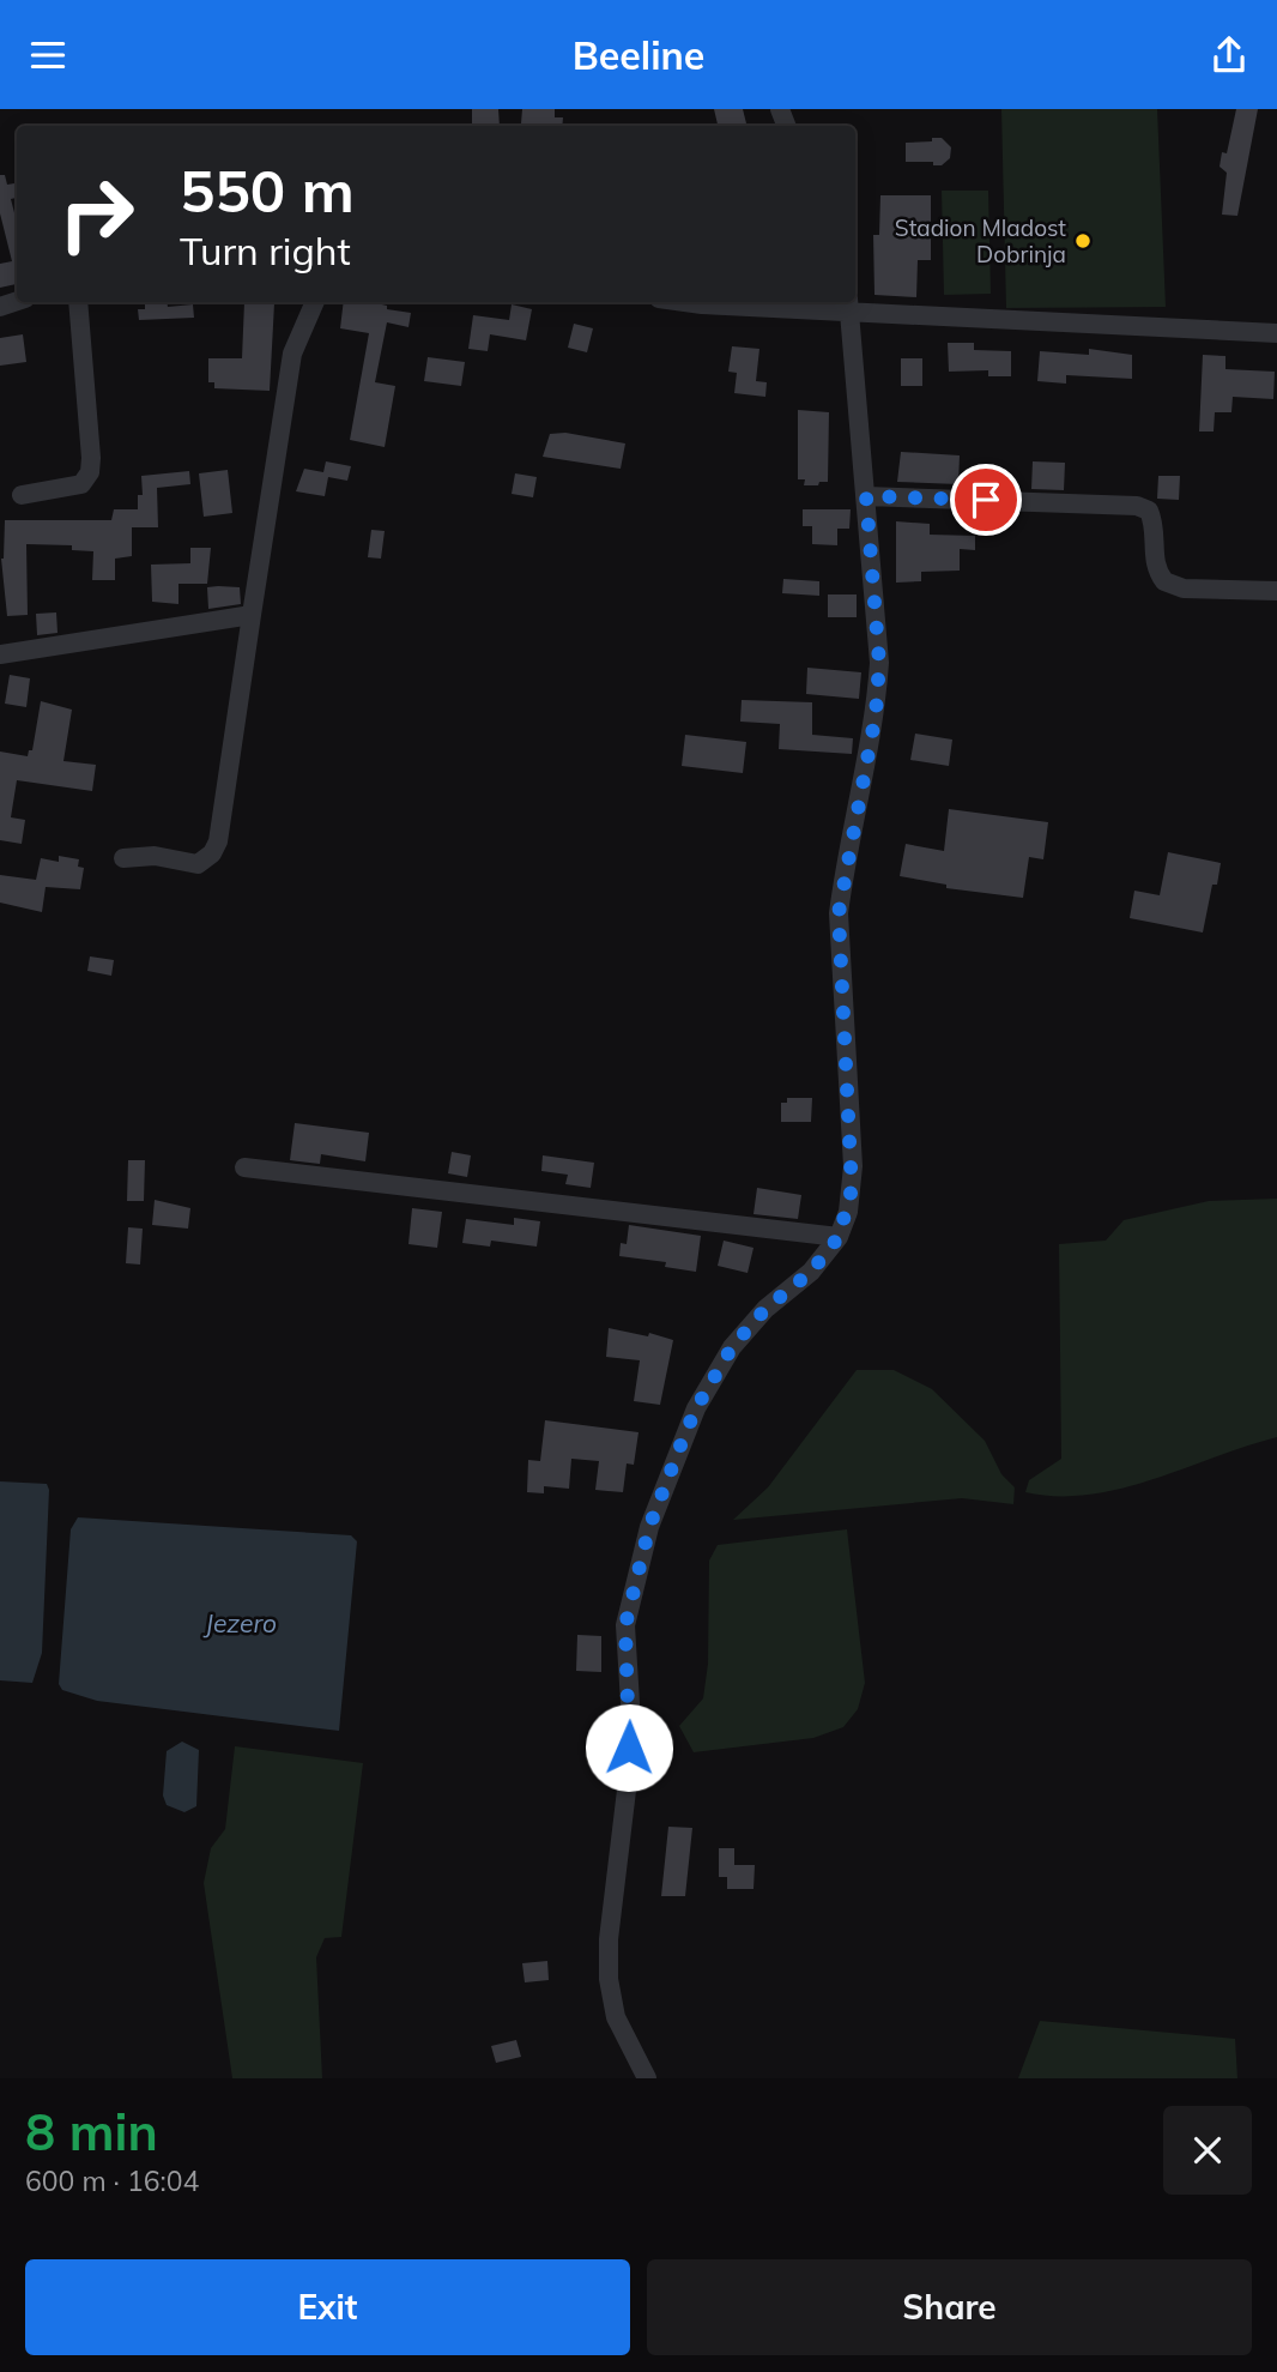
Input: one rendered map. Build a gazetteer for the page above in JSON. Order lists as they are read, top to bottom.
{
  "water": ["Jezero"],
  "places": ["Stadion Mladost Dobrinja"],
  "page": {
    "header": "Beeline",
    "turn": ["550 m", "Turn right"],
    "heading": ["8 min", "600 m · 16:04"],
    "buttons": ["Exit", "Share"]
  }
}
